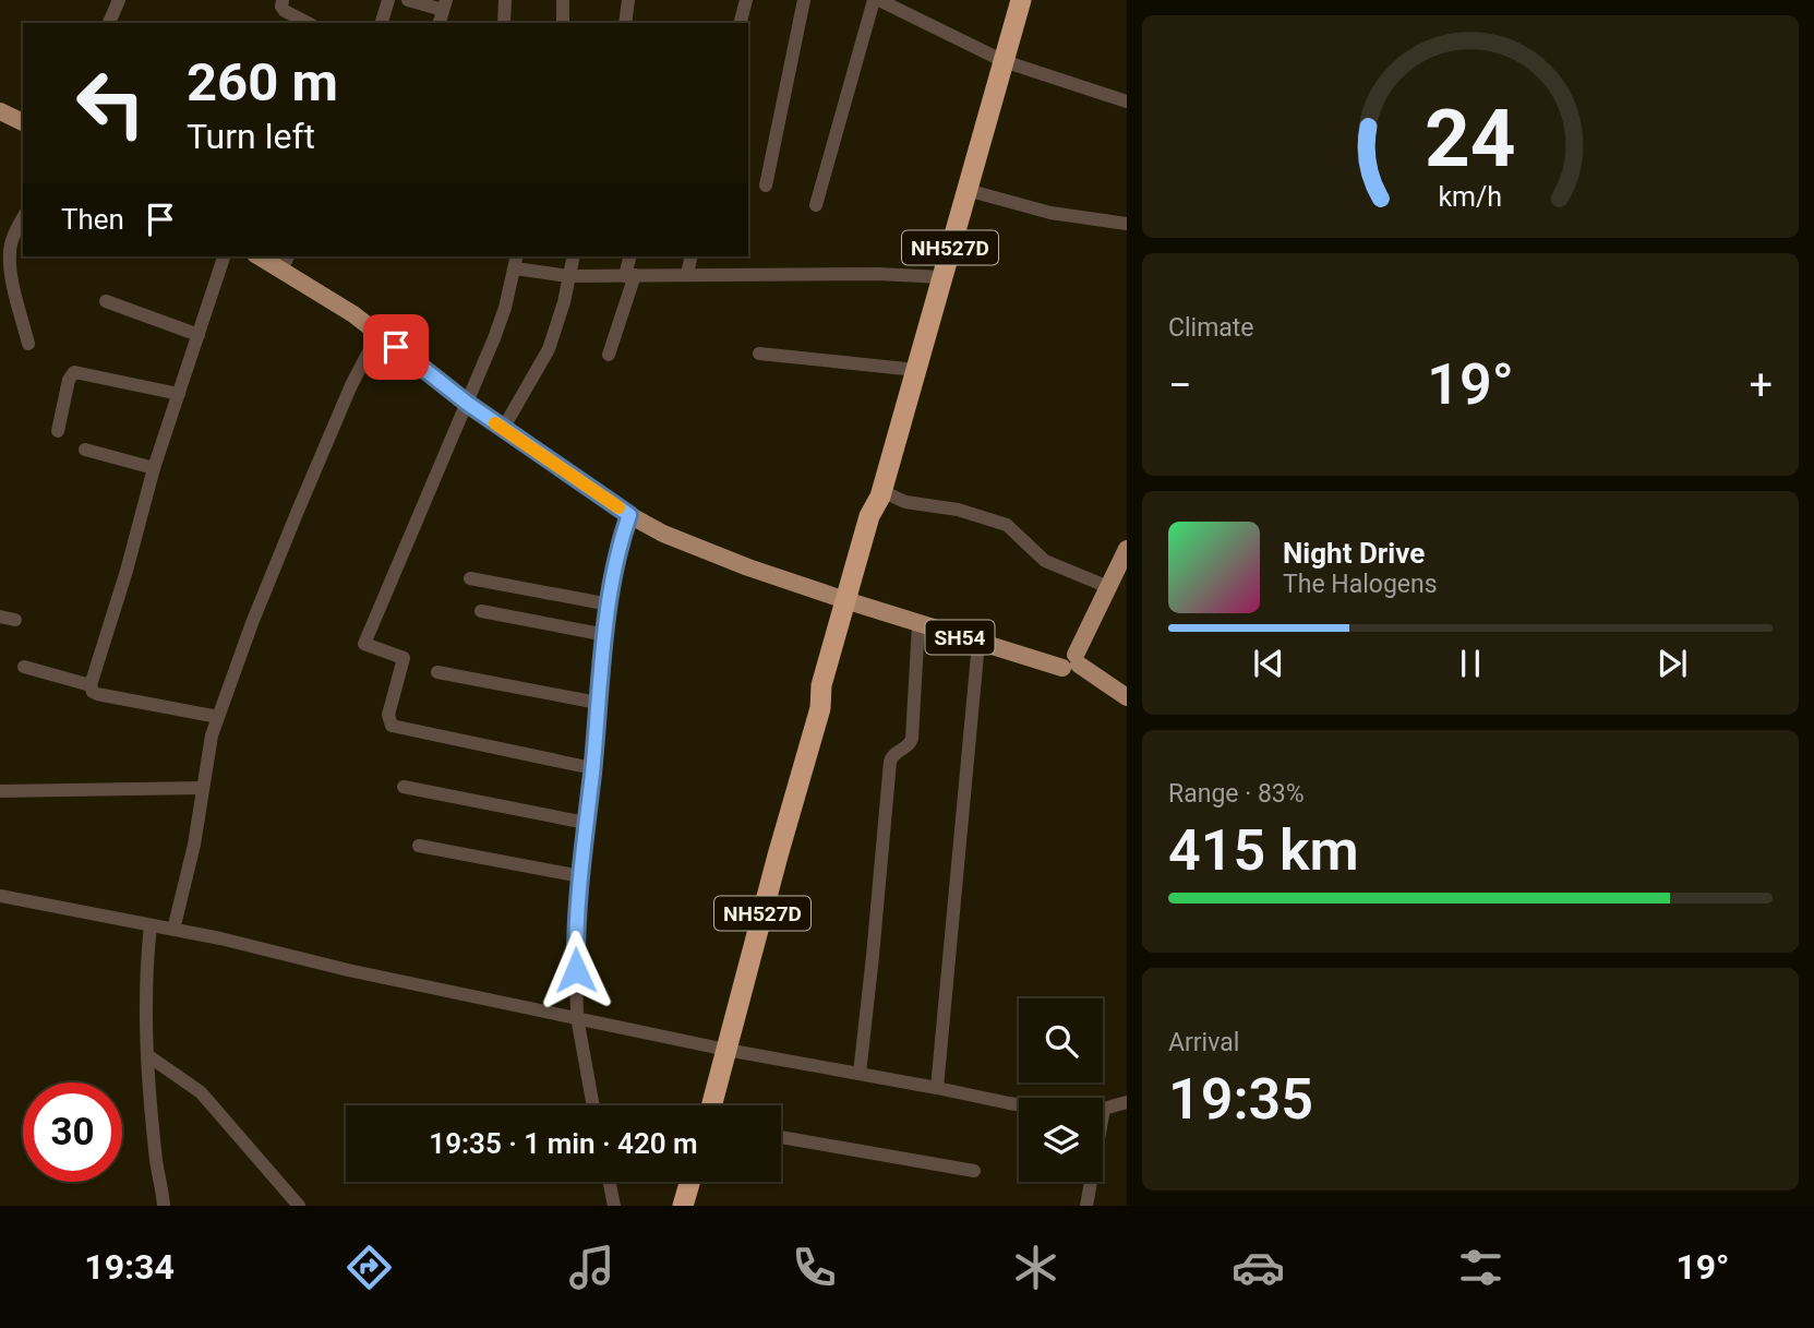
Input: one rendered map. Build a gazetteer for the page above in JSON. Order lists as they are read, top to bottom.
{
  "streets": {
    "highway": ["NH527D"],
    "main road": ["SH54"]
  },
  "crossings": [
    ["NH527D", "SH54"]
  ],
  "page": {
    "turn": ["260 m", "Turn left"],
    "then": "Then",
    "tile": [
      "Climate",
      ["Range · 83%", "415 km"],
      ["Arrival", "19:35"]
    ],
    "heat": ["−", "19°", "+"],
    "song": ["Night Drive", "The Halogens"],
    "limit": "30",
    "trip": "19:35 · 1 min · 420 m",
    "tabs": ["19:34", "19°"],
    "gauge": ["24", "km/h"]
  }
}
